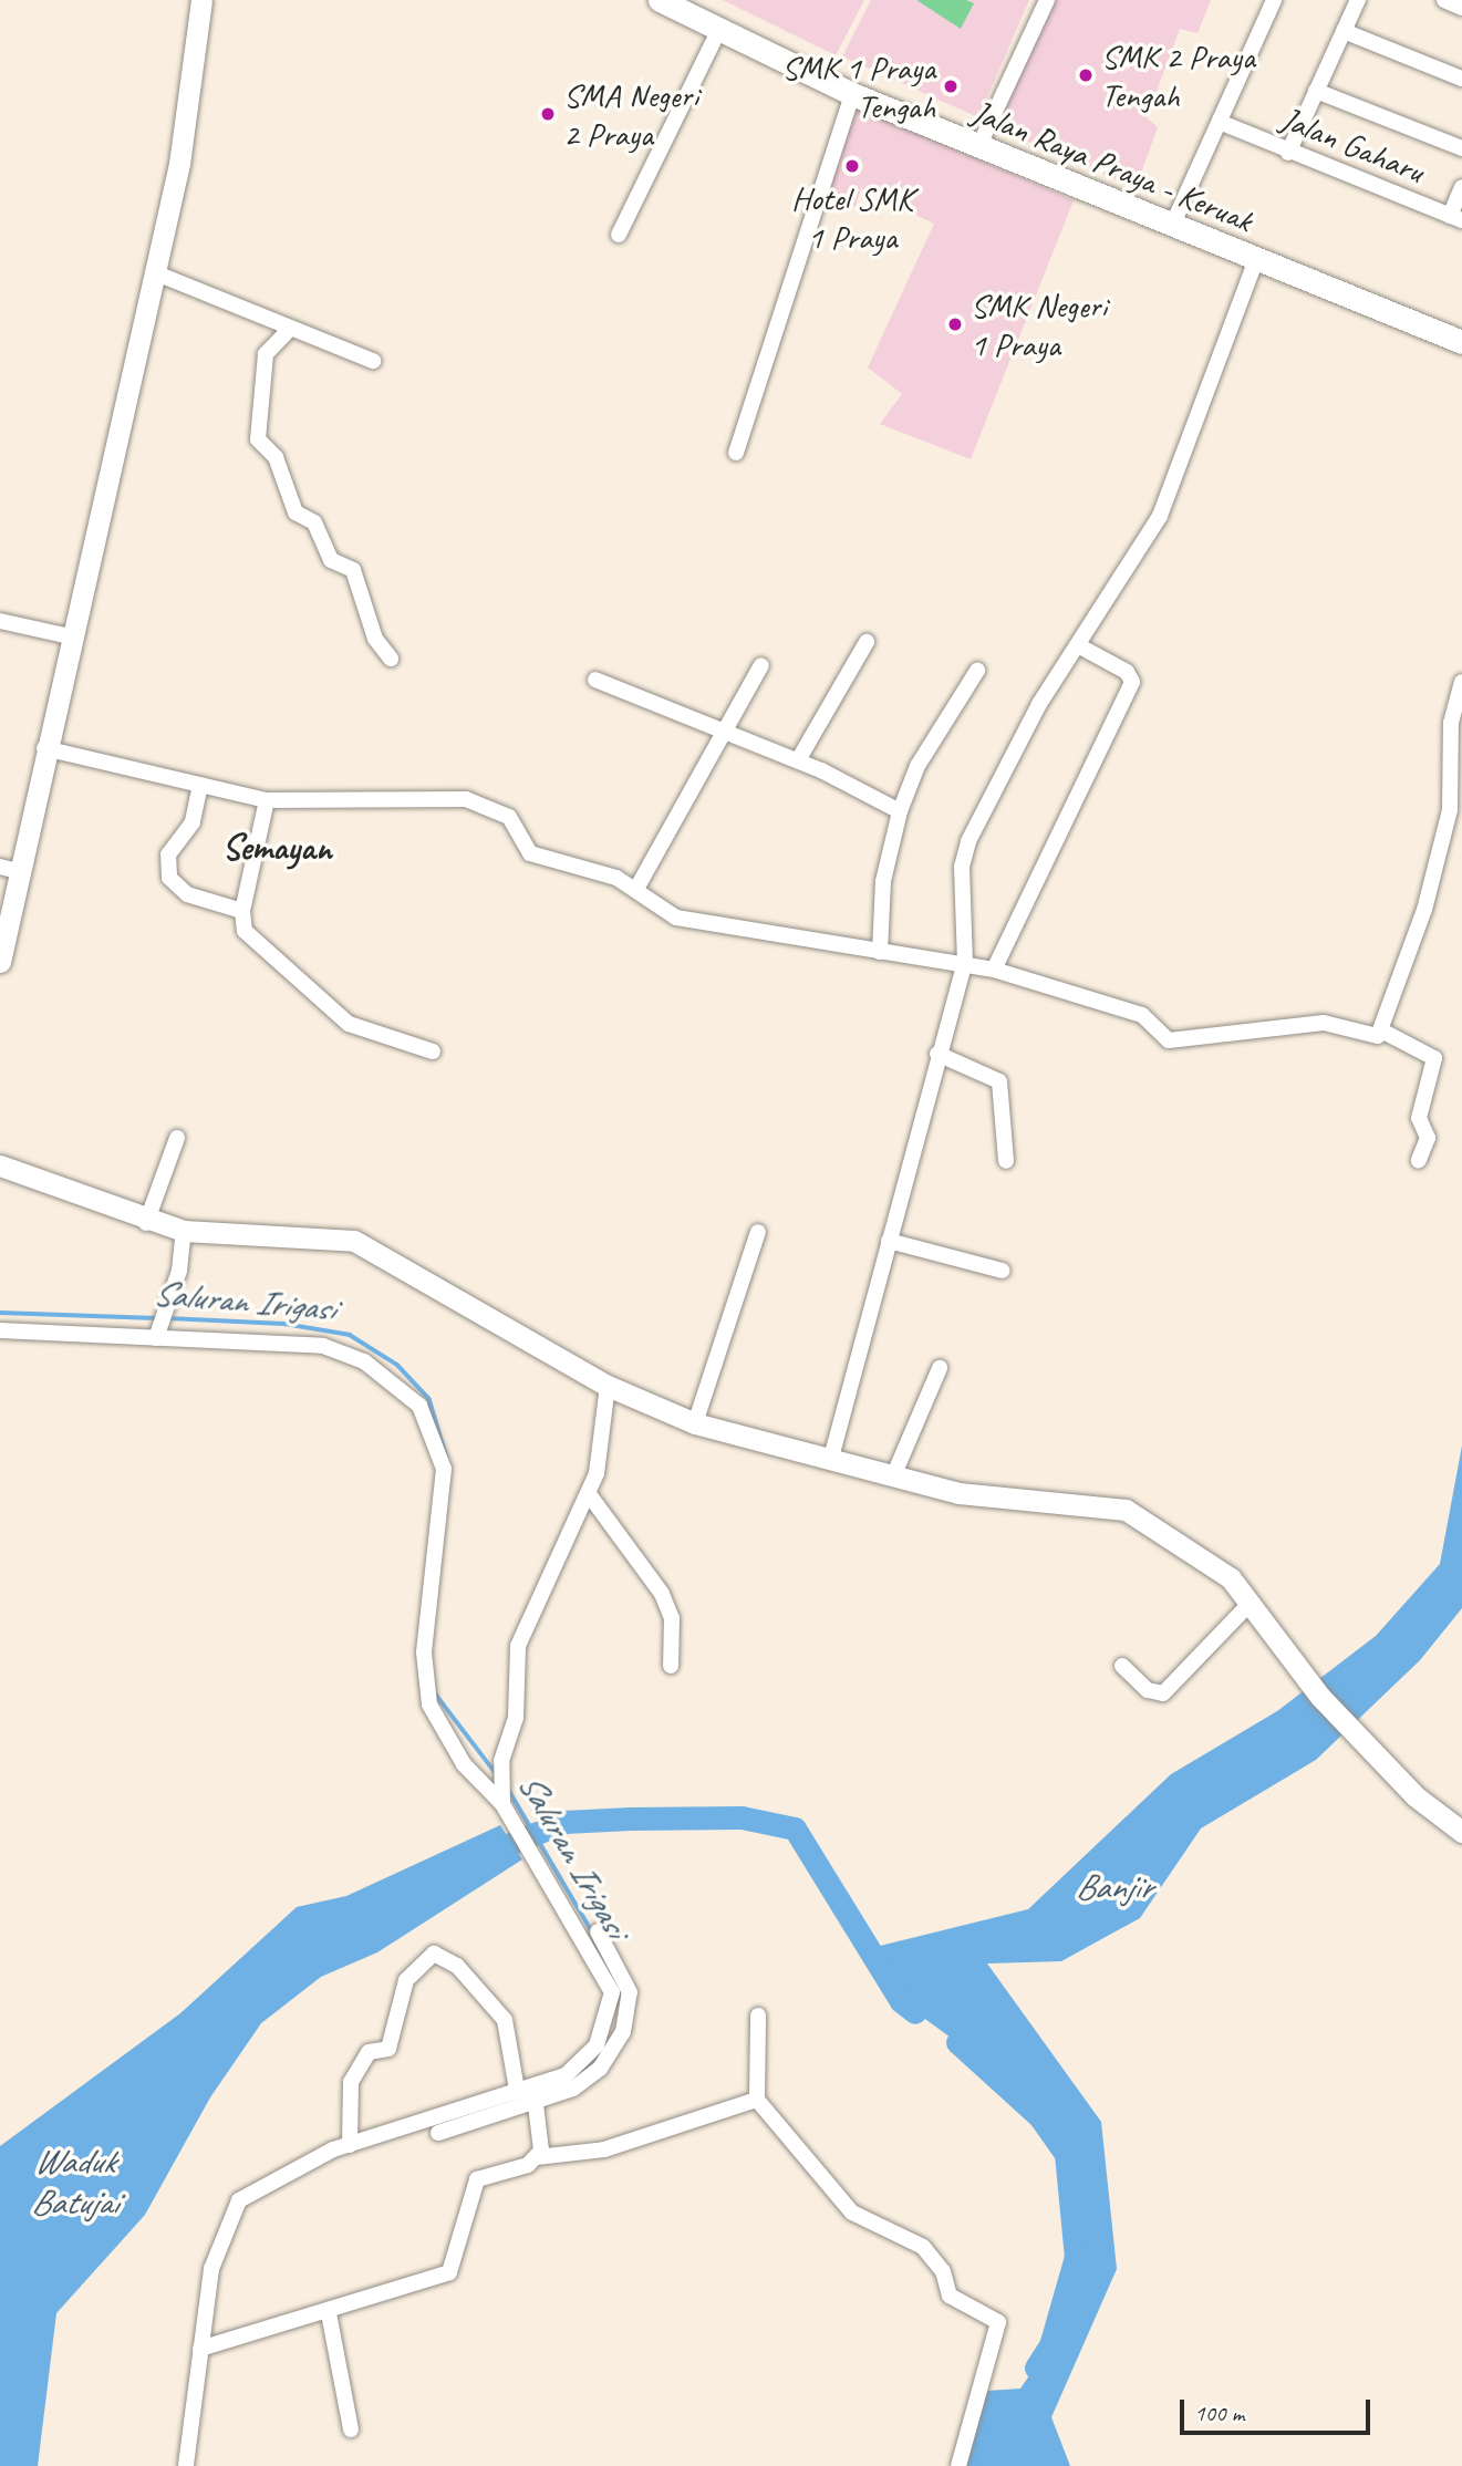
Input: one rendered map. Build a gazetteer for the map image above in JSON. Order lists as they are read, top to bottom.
{
  "streets": {
    "main road": ["Jalan Raya Praya - Keruak"],
    "street": ["Jalan Gaharu"]
  },
  "districts": ["Semayan"],
  "water": ["Saluran Irigasi", "Banjir", "Waduk Batujai"],
  "places": [
    "SMK 2 Praya Tengah",
    "SMK 1 Praya Tengah",
    "SMA Negeri 2 Praya",
    "Hotel SMK 1 Praya",
    "SMK Negeri 1 Praya"
  ],
  "scale_bar": "100 m"
}
